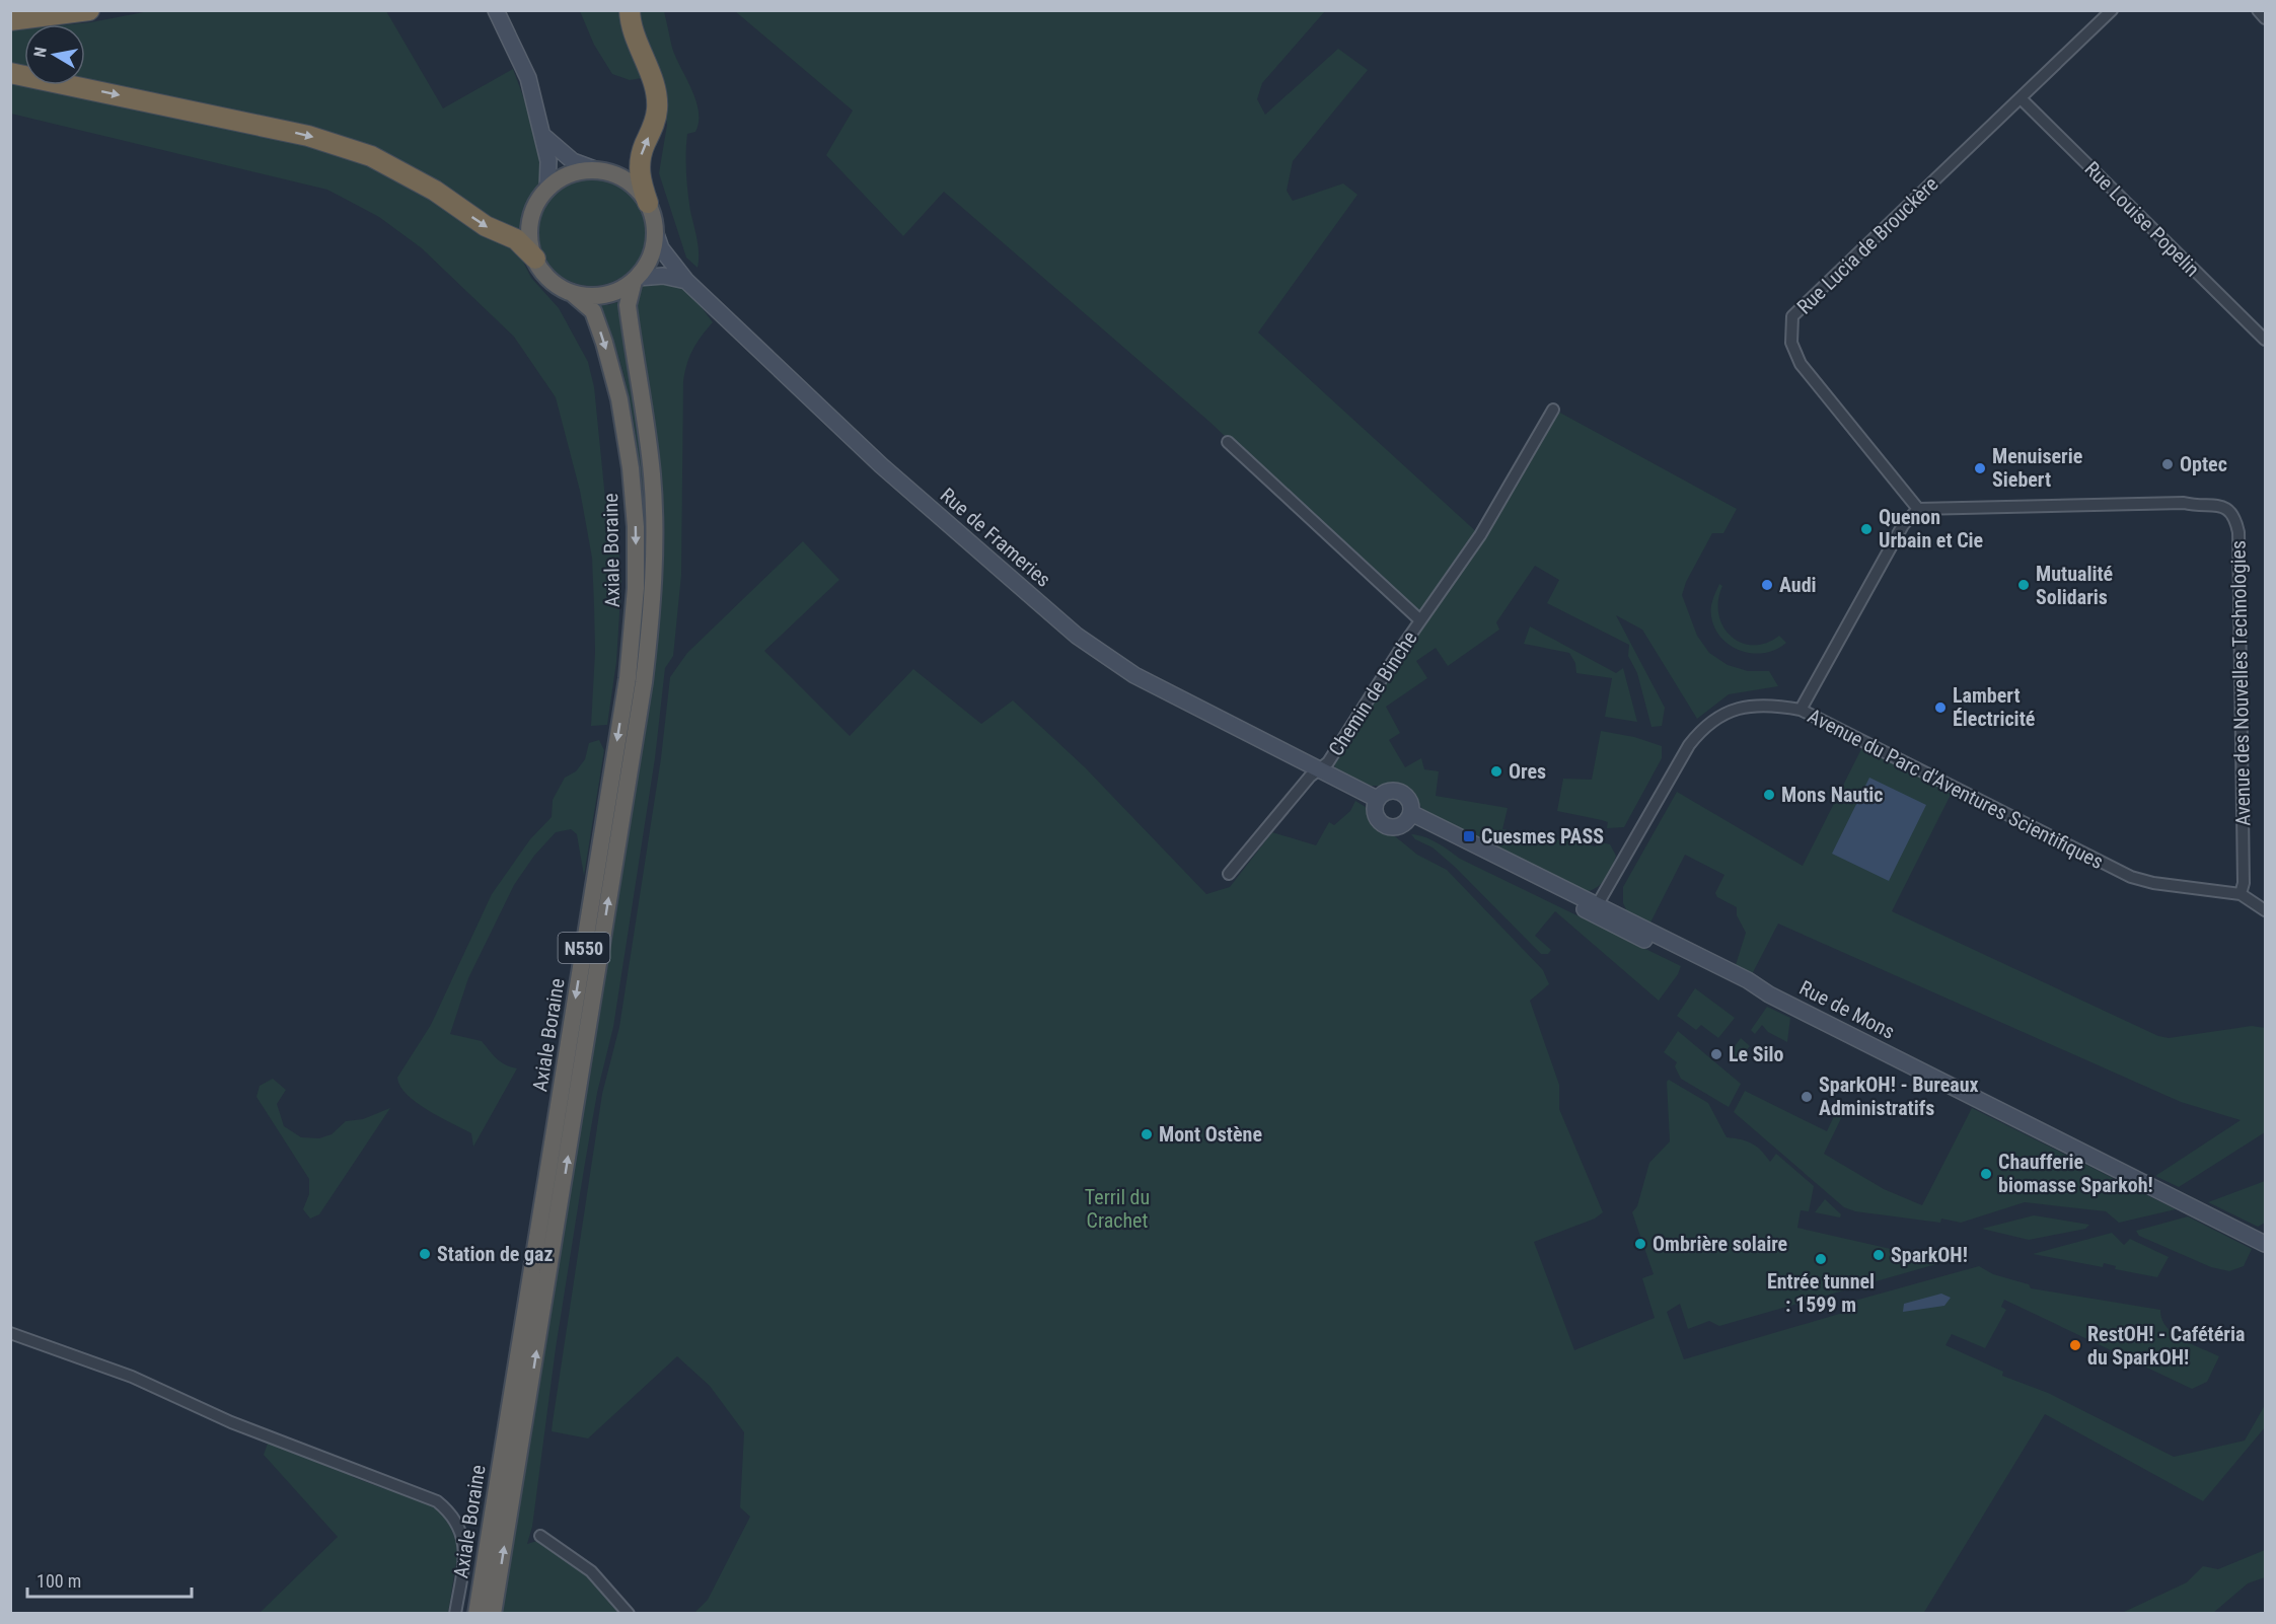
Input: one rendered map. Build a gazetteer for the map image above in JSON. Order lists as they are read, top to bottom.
{
  "streets": {
    "highway": ["Axiale Boraine", "N550"],
    "main road": ["Rue de Frameries", "Rue de Mons"],
    "street": [
      "Rue Louise Popelin",
      "Rue Lucia de Brouckère",
      "Avenue des Nouvelles Technologies",
      "Chemin de Binche",
      "Avenue du Parc d'Aventures Scientifiques"
    ]
  },
  "crossings": [
    ["Rue Louise Popelin", "Rue Lucia de Brouckère"],
    ["Rue Lucia de Brouckère", "Avenue des Nouvelles Technologies"],
    ["Rue de Frameries", "Axiale Boraine"],
    ["Rue de Frameries", "Chemin de Binche"],
    ["Avenue des Nouvelles Technologies", "Avenue du Parc d'Aventures Scientifiques"],
    ["Avenue du Parc d'Aventures Scientifiques", "Rue de Mons"]
  ],
  "parks": ["Terril du Crachet"],
  "places": {
    "other": [
      "Optec",
      "Menuiserie Siebert",
      "Quenon Urbain et Cie",
      "Audi",
      "Mutualité Solidaris",
      "Lambert Électricité",
      "Ores",
      "Mons Nautic",
      "Le Silo",
      "SparkOH! - Bureaux Administratifs",
      "Mont Ostène",
      "Chaufferie biomasse Sparkoh!",
      "Ombrière solaire",
      "Station de gaz",
      "SparkOH!",
      "Entrée tunnel : 1599 m",
      "RestOH! - Cafétéria du SparkOH!"
    ],
    "transit": ["Cuesmes PASS"]
  },
  "scale_bar": "100 m",
  "north": "left"
}
